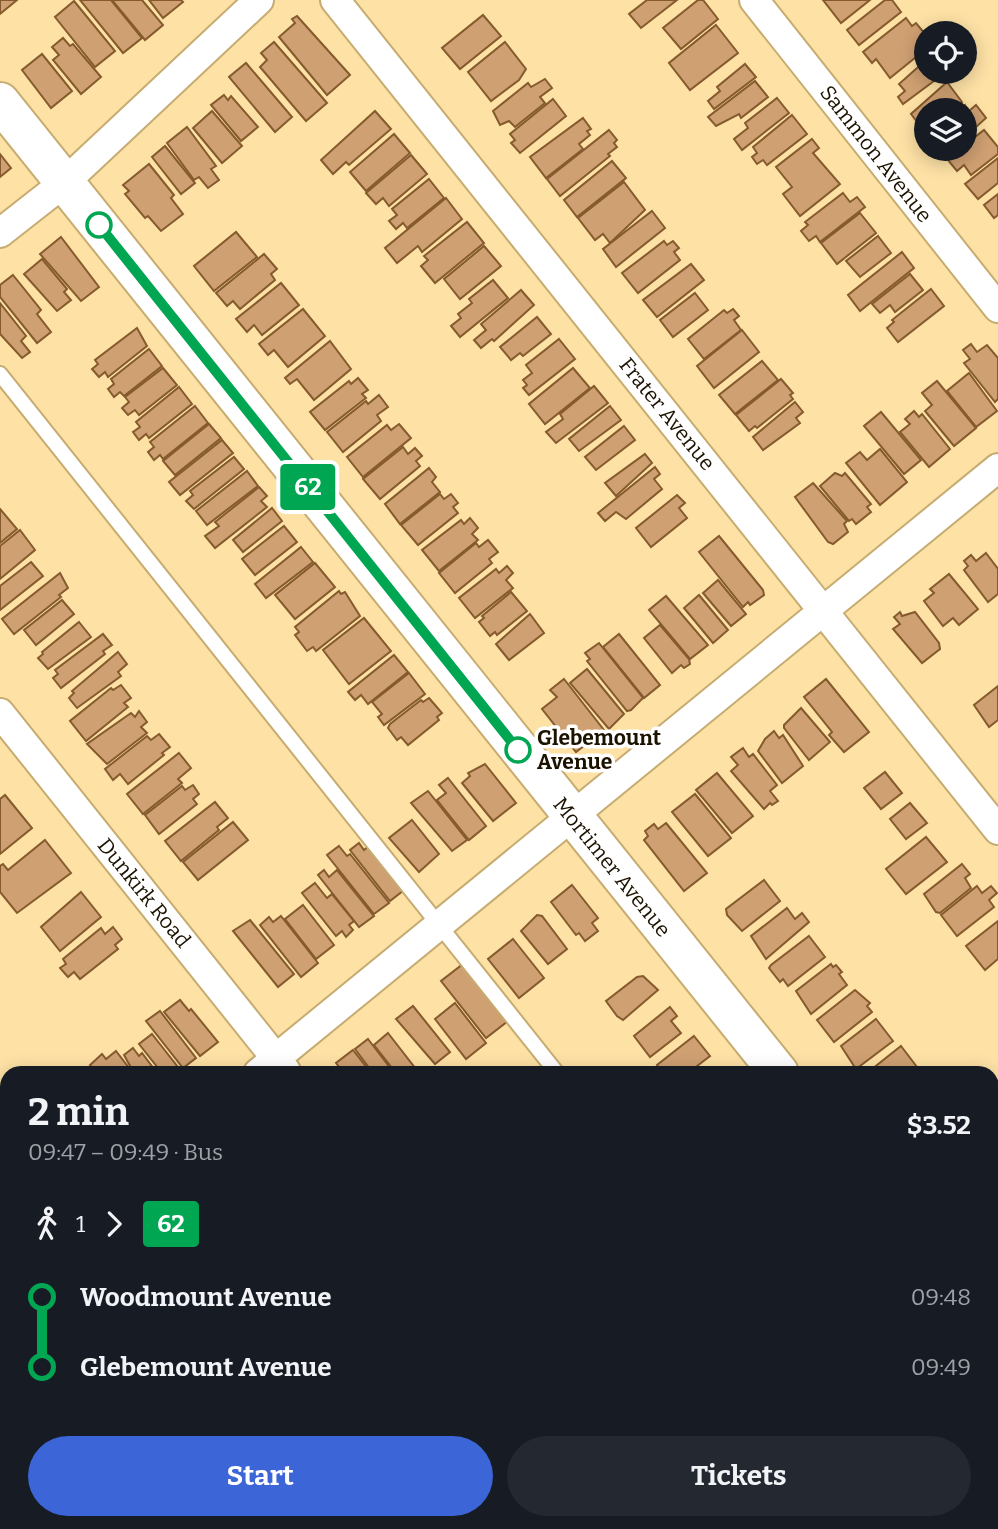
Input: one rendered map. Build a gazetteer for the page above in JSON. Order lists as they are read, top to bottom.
{
  "streets": {
    "street": [
      "Sammon Avenue",
      "Frater Avenue",
      "Mortimer Avenue",
      "Dunkirk Road"
    ]
  },
  "places": ["Glebemount Avenue"],
  "lines": ["bus line 62"],
  "page": {
    "on_map": "62",
    "heading": ["2 min", "09:47 – 09:49 · Bus", "$3.52"],
    "legs": ["1", "62"],
    "list": [
      {
        "name": "Woodmount Avenue",
        "value": "09:48"
      },
      {
        "name": "Glebemount Avenue",
        "value": "09:49"
      }
    ],
    "buttons": ["Start", "Tickets"]
  }
}
